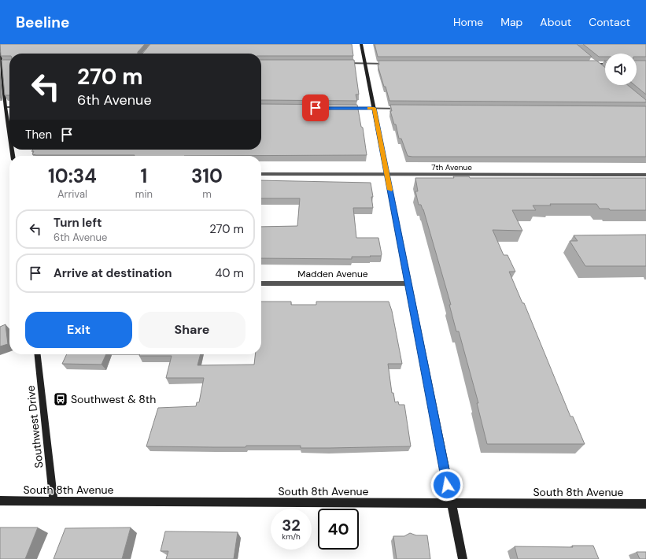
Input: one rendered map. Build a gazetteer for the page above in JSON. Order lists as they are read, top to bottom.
{
  "streets": {
    "street": [
      "7th Avenue",
      "Madden Avenue",
      "Southwest Drive",
      "South 8th Avenue"
    ]
  },
  "crossings": [
    ["Southwest Drive", "South 8th Avenue"]
  ],
  "places": {
    "bus stop": ["Southwest & 8th"]
  },
  "page": {
    "header": "Beeline",
    "nav": [
      "Home",
      "Map",
      "About",
      "Contact"
    ],
    "turn": ["270 m", "6th Avenue"],
    "then": "Then",
    "eta": [
      "10:34",
      "Arrival",
      "1",
      "min",
      "310",
      "m"
    ],
    "list": [
      {
        "name": "Turn left",
        "note": "6th Avenue",
        "value": "270 m"
      },
      {
        "name": "Arrive at destination",
        "value": "40 m"
      }
    ],
    "buttons": ["Exit", "Share"],
    "speed": "32 km/h",
    "limit": "40"
  }
}
